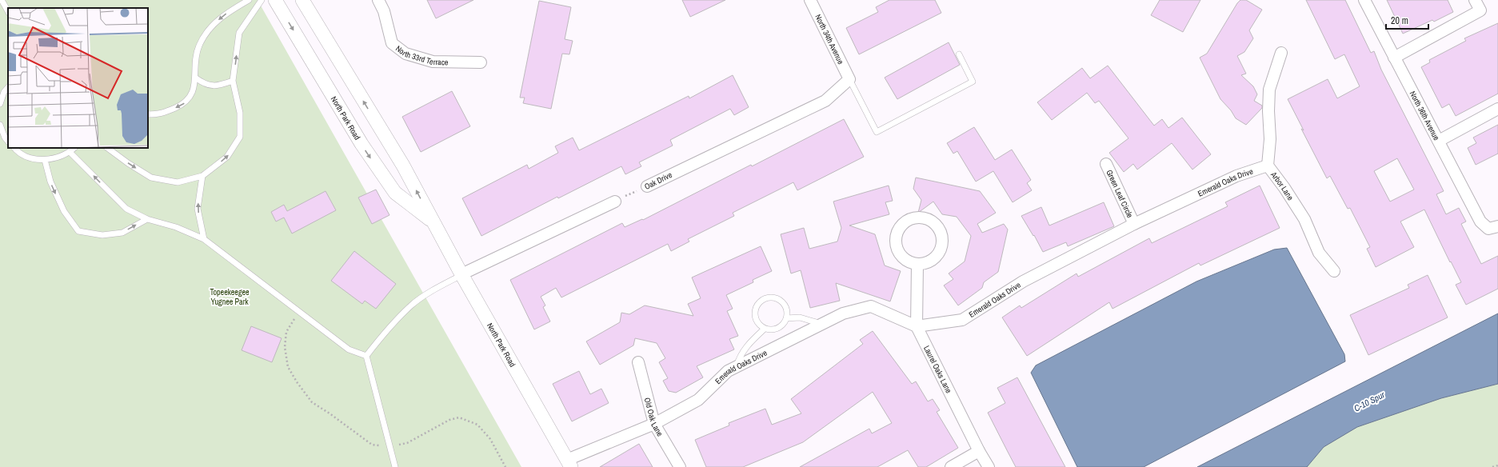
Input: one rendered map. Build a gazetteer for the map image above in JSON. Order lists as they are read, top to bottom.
{
  "streets": {
    "street": [
      "North 34th Avenue",
      "North 33rd Terrace",
      "North 36th Avenue",
      "North Park Road",
      "Oak Drive",
      "Emerald Oaks Drive",
      "Arbor Lane",
      "Green Leaf Circle",
      "Laurel Oaks Lane",
      "Old Oak Lane"
    ]
  },
  "crossings": [
    ["North 34th Avenue", "Oak Drive"],
    ["North Park Road", "Emerald Oaks Drive"],
    ["Emerald Oaks Drive", "Arbor Lane"],
    ["Emerald Oaks Drive", "Green Leaf Circle"],
    ["Emerald Oaks Drive", "Laurel Oaks Lane"],
    ["Emerald Oaks Drive", "Old Oak Lane"]
  ],
  "water": ["C-10 Spur"],
  "parks": ["Topeekeegee Yugnee Park"],
  "scale_bar": "20 m"
}
